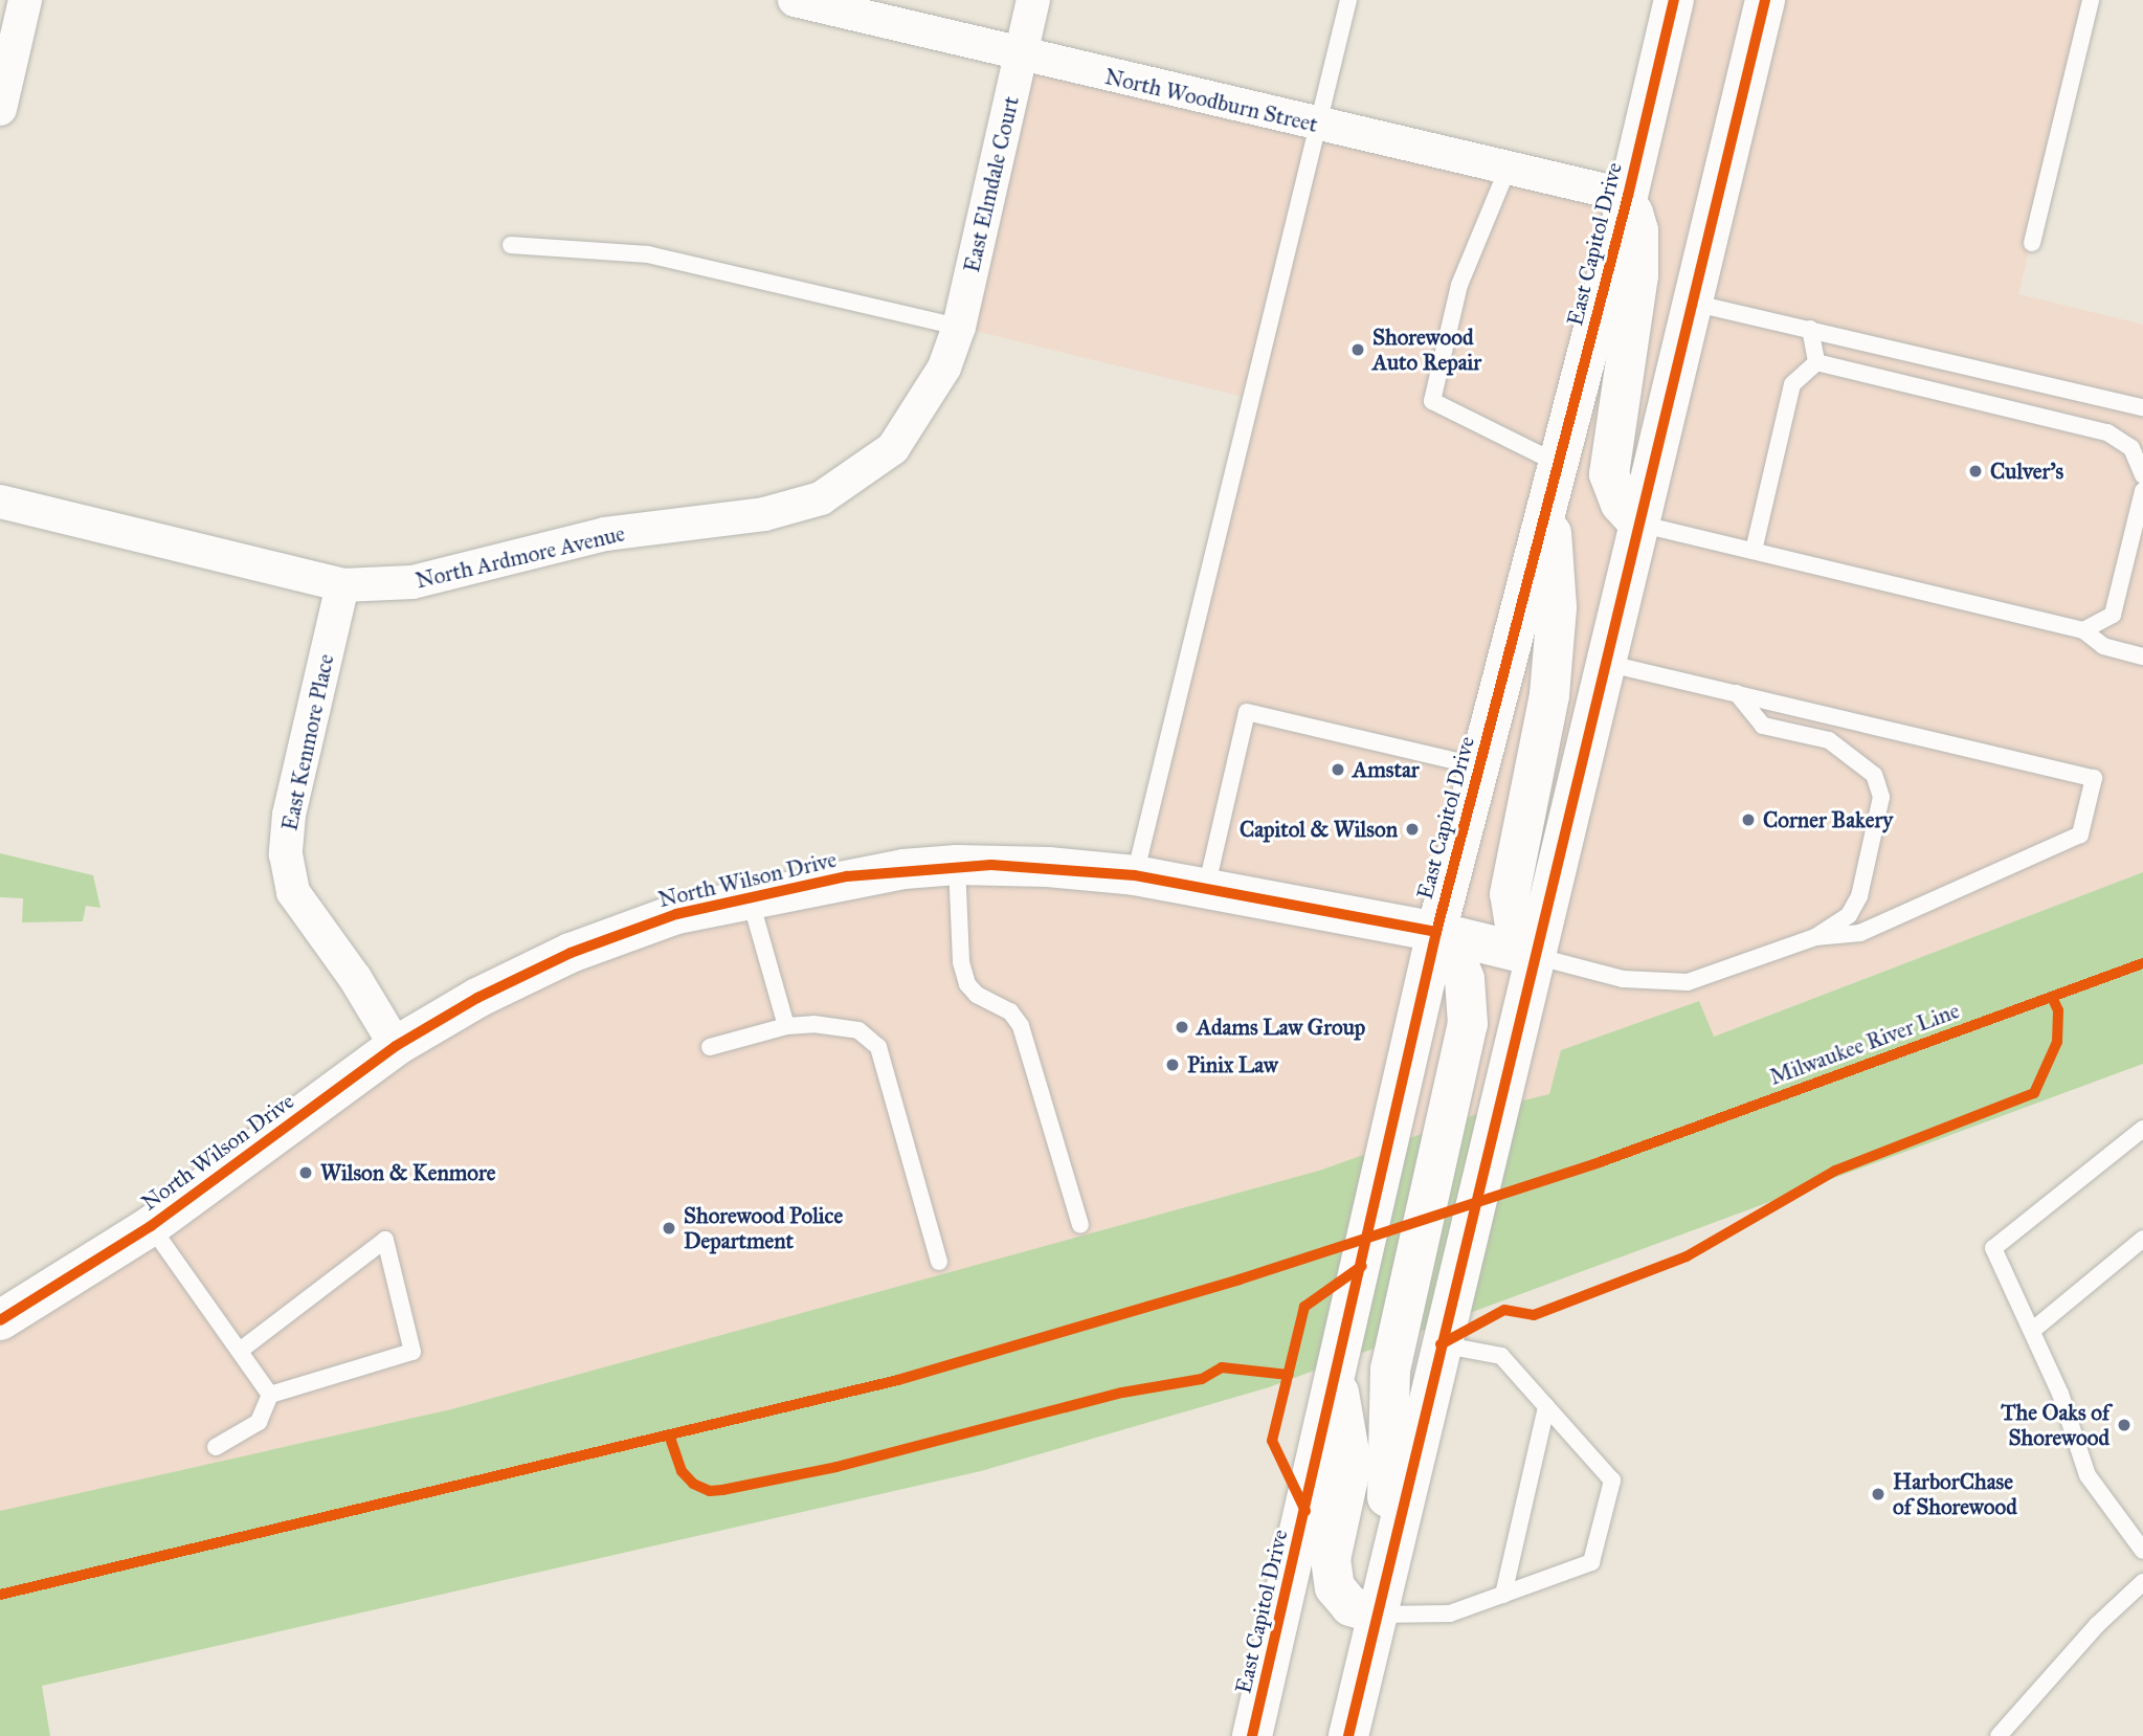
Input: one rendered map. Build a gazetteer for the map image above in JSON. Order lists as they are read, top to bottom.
{
  "streets": {
    "main road": ["East Capitol Drive", "North Wilson Drive"],
    "street": [
      "North Woodburn Street",
      "East Elmdale Court",
      "North Ardmore Avenue",
      "East Kenmore Place"
    ],
    "cycle path": ["Milwaukee River Line"]
  },
  "crossings": [
    ["North Woodburn Street", "East Elmdale Court"],
    ["North Woodburn Street", "East Capitol Drive"],
    ["East Elmdale Court", "North Ardmore Avenue"],
    ["East Capitol Drive", "North Wilson Drive"],
    ["North Ardmore Avenue", "East Kenmore Place"],
    ["East Kenmore Place", "North Wilson Drive"]
  ],
  "places": [
    "Shorewood Auto Repair",
    "Culver's",
    "Amstar",
    "Corner Bakery",
    "Capitol & Wilson",
    "Adams Law Group",
    "Pinix Law",
    "Wilson & Kenmore",
    "Shorewood Police Department",
    "The Oaks of Shorewood",
    "HarborChase of Shorewood"
  ]
}
